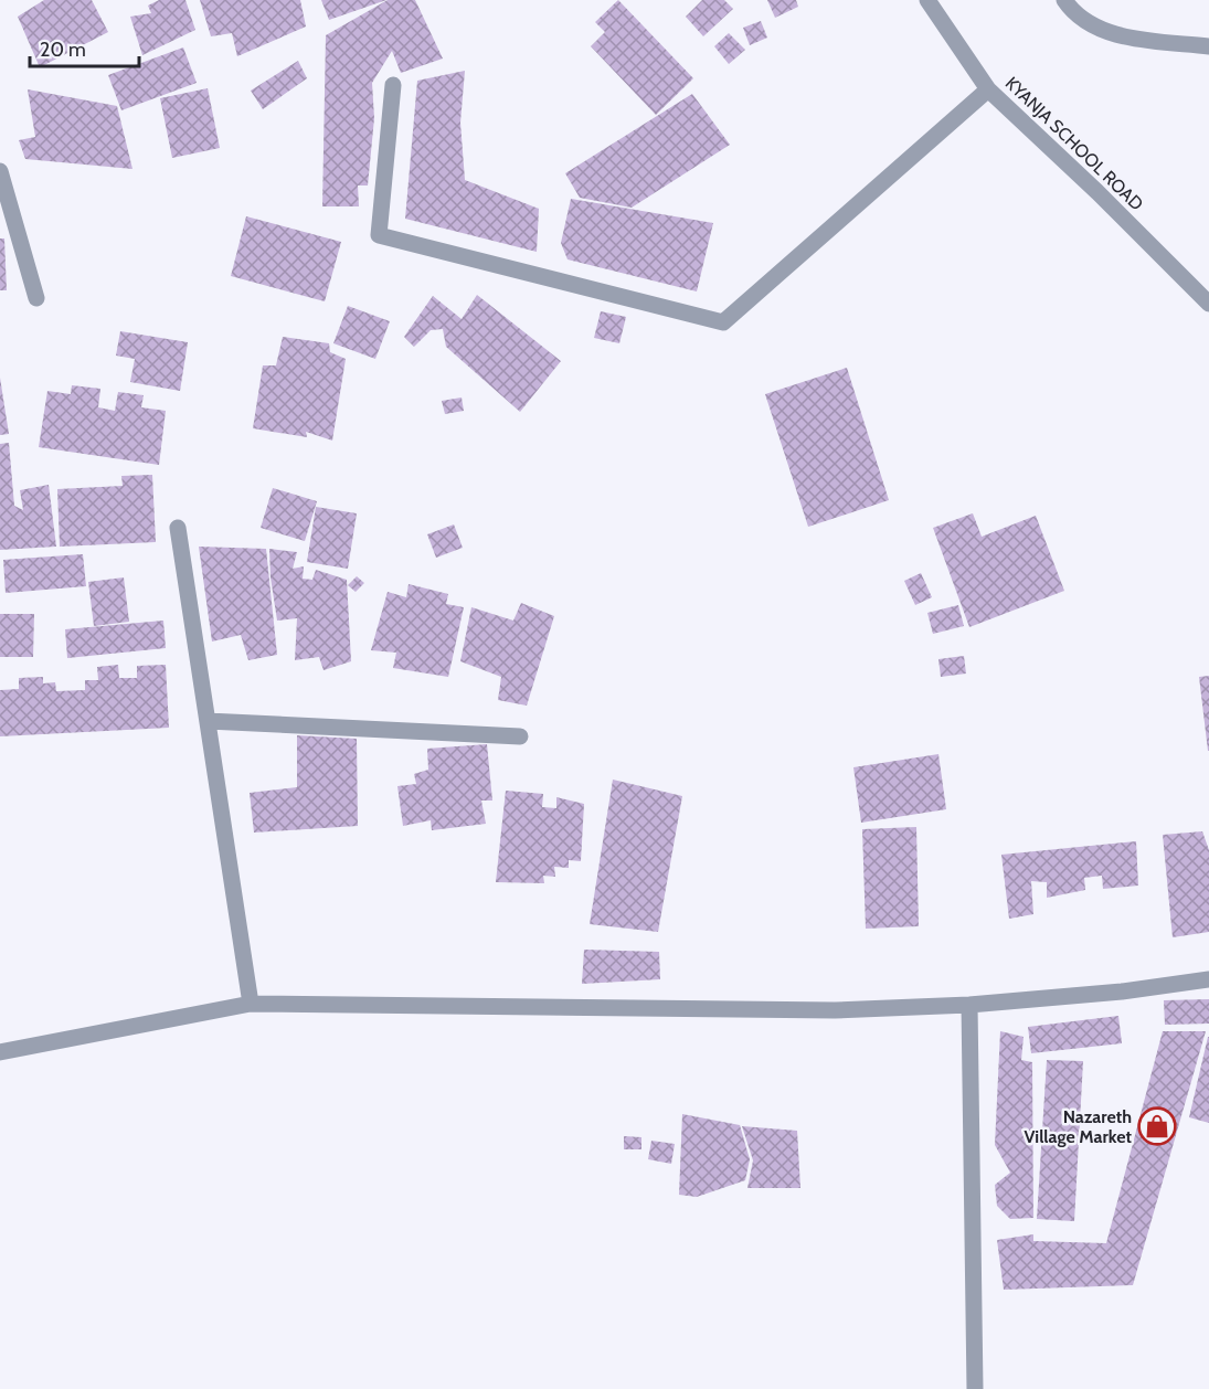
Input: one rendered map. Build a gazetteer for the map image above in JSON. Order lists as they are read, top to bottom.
{
  "streets": {
    "street": ["KYANJA SCHOOL ROAD"]
  },
  "places": {
    "shop": ["Nazareth Village Market"]
  },
  "scale_bar": "20 m"
}
